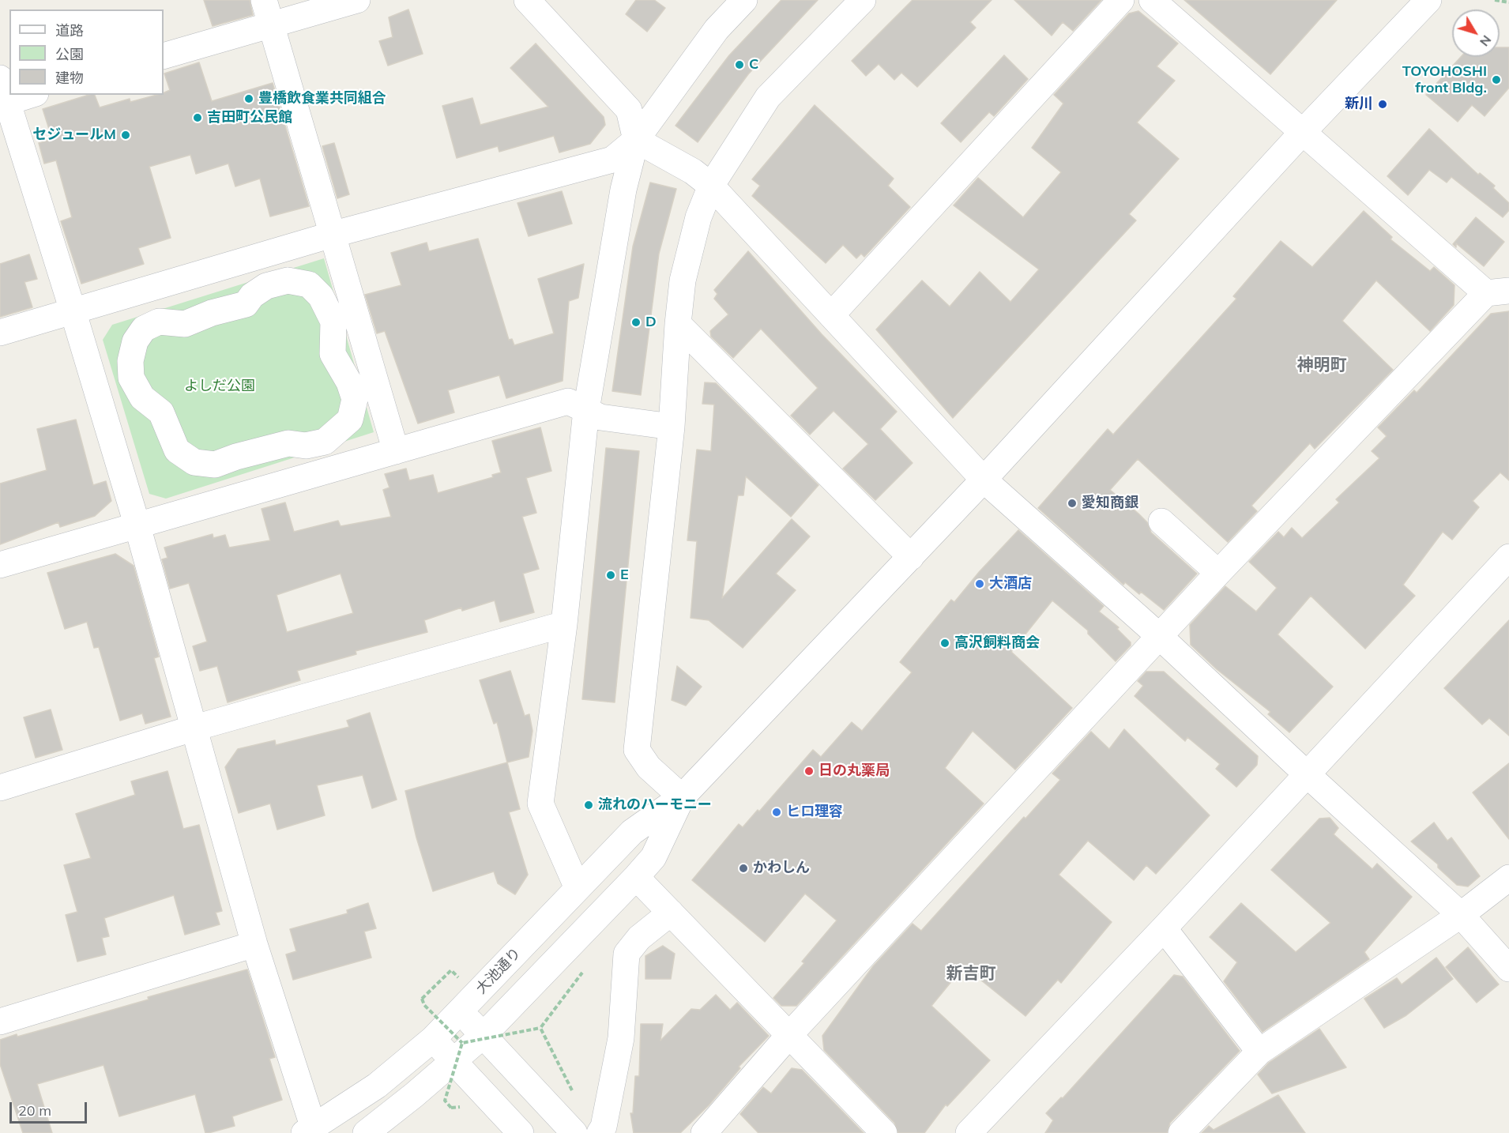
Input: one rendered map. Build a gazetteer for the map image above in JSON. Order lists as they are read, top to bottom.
{
  "streets": {
    "street": ["大池通り"]
  },
  "districts": ["神明町", "新吉町"],
  "parks": ["よしだ公園"],
  "places": [
    "C",
    "TOYOHOSHI front Bldg.",
    "豊橋飲食業共同組合",
    "新川",
    "吉田町公民館",
    "セジュールM",
    "D",
    "愛知商銀",
    "E",
    "大酒店",
    "高沢飼料商会",
    "日の丸薬局",
    "流れのハーモニー",
    "ヒロ理容",
    "かわしん"
  ],
  "legend": ["道路", "公園", "建物"],
  "scale_bar": "20 m",
  "north": "bottom right"
}
